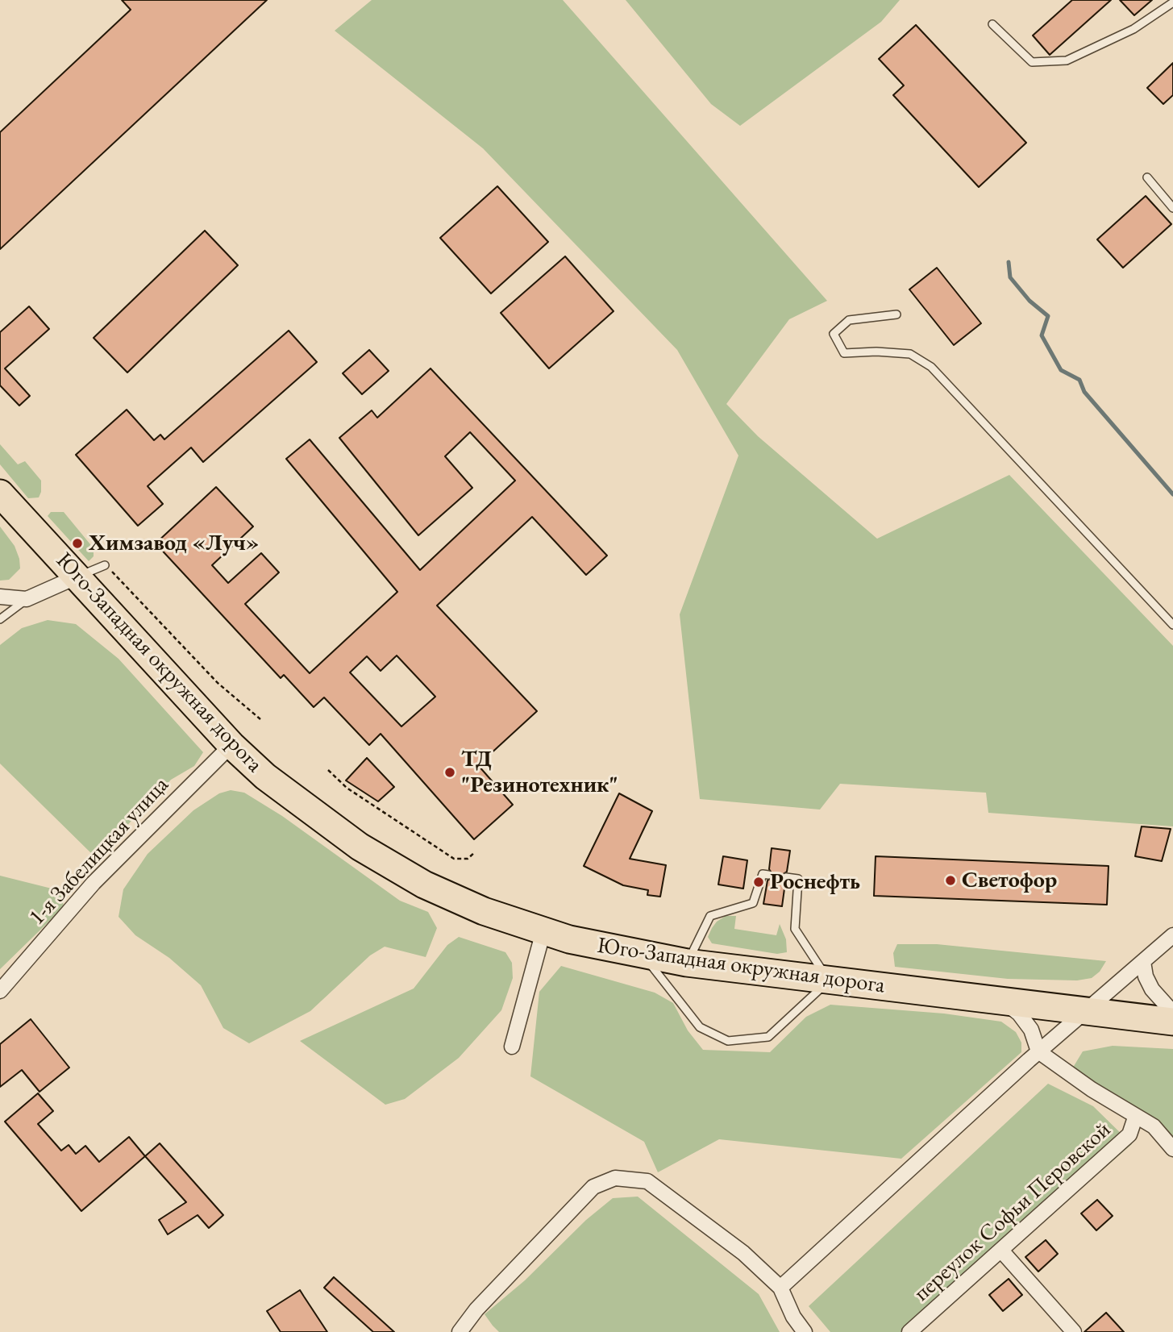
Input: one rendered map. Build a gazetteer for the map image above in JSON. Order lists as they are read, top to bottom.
{
  "streets": {
    "highway": ["Юго-Западная окружная дорога"],
    "street": ["1-я Забелицкая улица", "переулок Софьи Перовской"]
  },
  "crossings": [
    ["Юго-Западная окружная дорога", "1-я Забелицкая улица"]
  ],
  "places": [
    "Химзавод «Луч»",
    "ТД \"Резинотехник\"",
    "Светофор",
    "Роснефть"
  ]
}
